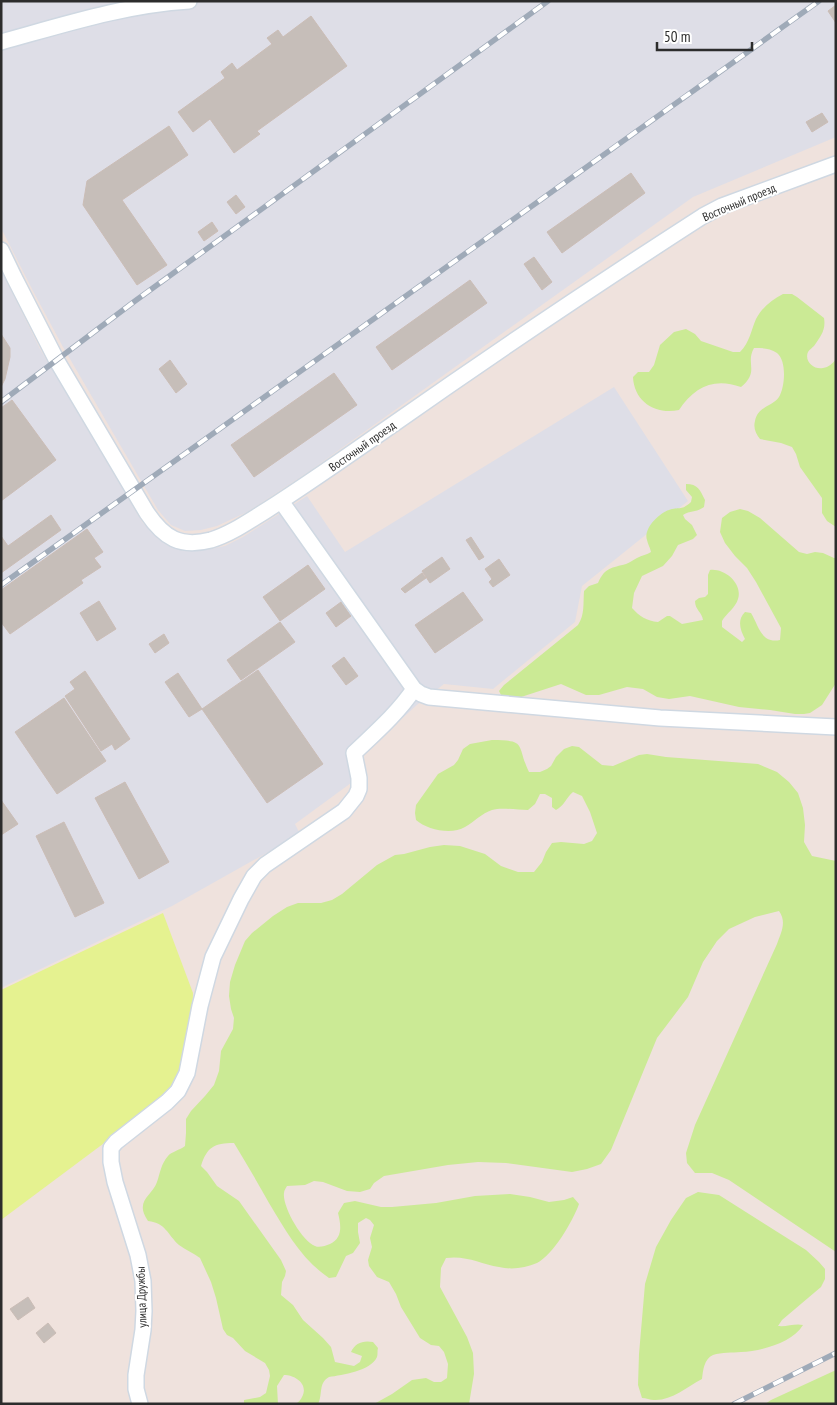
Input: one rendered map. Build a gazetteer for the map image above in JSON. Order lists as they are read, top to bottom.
{
  "streets": {
    "street": ["Восточный проезд", "улица Дружбы"]
  },
  "scale_bar": "50 m"
}
